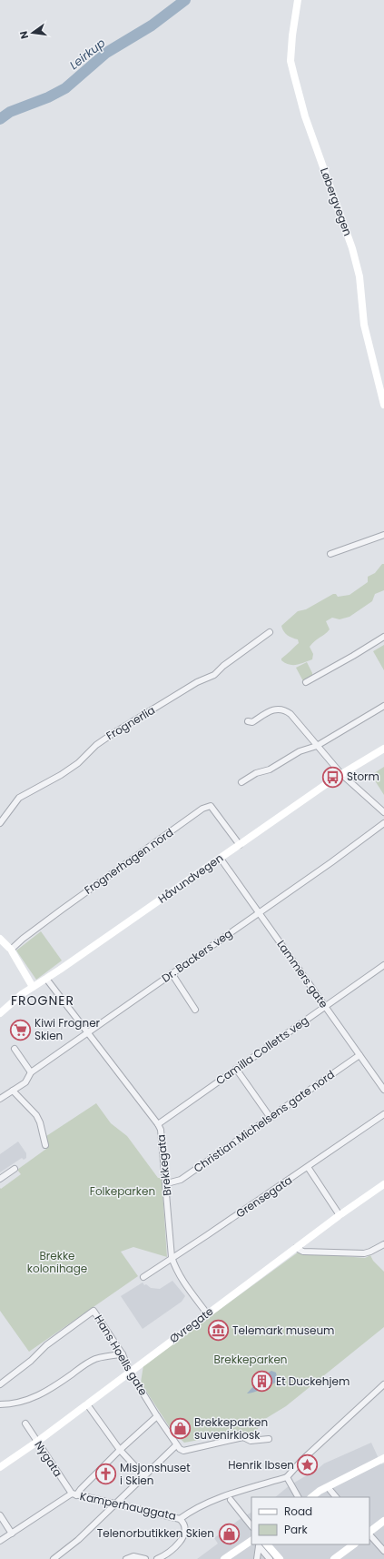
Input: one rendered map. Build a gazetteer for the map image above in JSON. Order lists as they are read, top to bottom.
{
  "streets": {
    "street": [
      "Løbergvegen",
      "Frognerlia",
      "Frognerhagen nord",
      "Håvundvegen",
      "Dr. Backers veg",
      "Lammers gate",
      "Camilla Colletts veg",
      "Christian Michelsens gate nord",
      "Brekkegata",
      "Grensegata",
      "Øvregate",
      "Hans Hoells gate",
      "Nygata",
      "Kamperhauggata"
    ]
  },
  "crossings": [
    ["Frognerhagen nord", "Håvundvegen"],
    ["Håvundvegen", "Lammers gate"],
    ["Håvundvegen", "Brekkegata"],
    ["Dr. Backers veg", "Lammers gate"],
    ["Dr. Backers veg", "Brekkegata"],
    ["Lammers gate", "Camilla Colletts veg"],
    ["Lammers gate", "Christian Michelsens gate nord"],
    ["Camilla Colletts veg", "Brekkegata"],
    ["Christian Michelsens gate nord", "Brekkegata"],
    ["Brekkegata", "Grensegata"],
    ["Brekkegata", "Øvregate"],
    ["Øvregate", "Hans Hoells gate"],
    ["Øvregate", "Nygata"],
    ["Nygata", "Kamperhauggata"]
  ],
  "districts": ["FROGNER"],
  "water": ["Leirkup"],
  "parks": ["Folkeparken", "Brekke kolonihage", "Brekkeparken"],
  "places": {
    "bus stop": ["Storm"],
    "supermarket": ["Kiwi Frogner Skien"],
    "museum": ["Telemark museum"],
    "building": ["Et Duckehjem"],
    "shop": ["Brekkeparken suvenirkiosk", "Telenorbutikken Skien"],
    "place": ["Henrik Ibsen"],
    "church": ["Misjonshuset i Skien"]
  },
  "legend": ["Road", "Park"],
  "north": "left"
}
